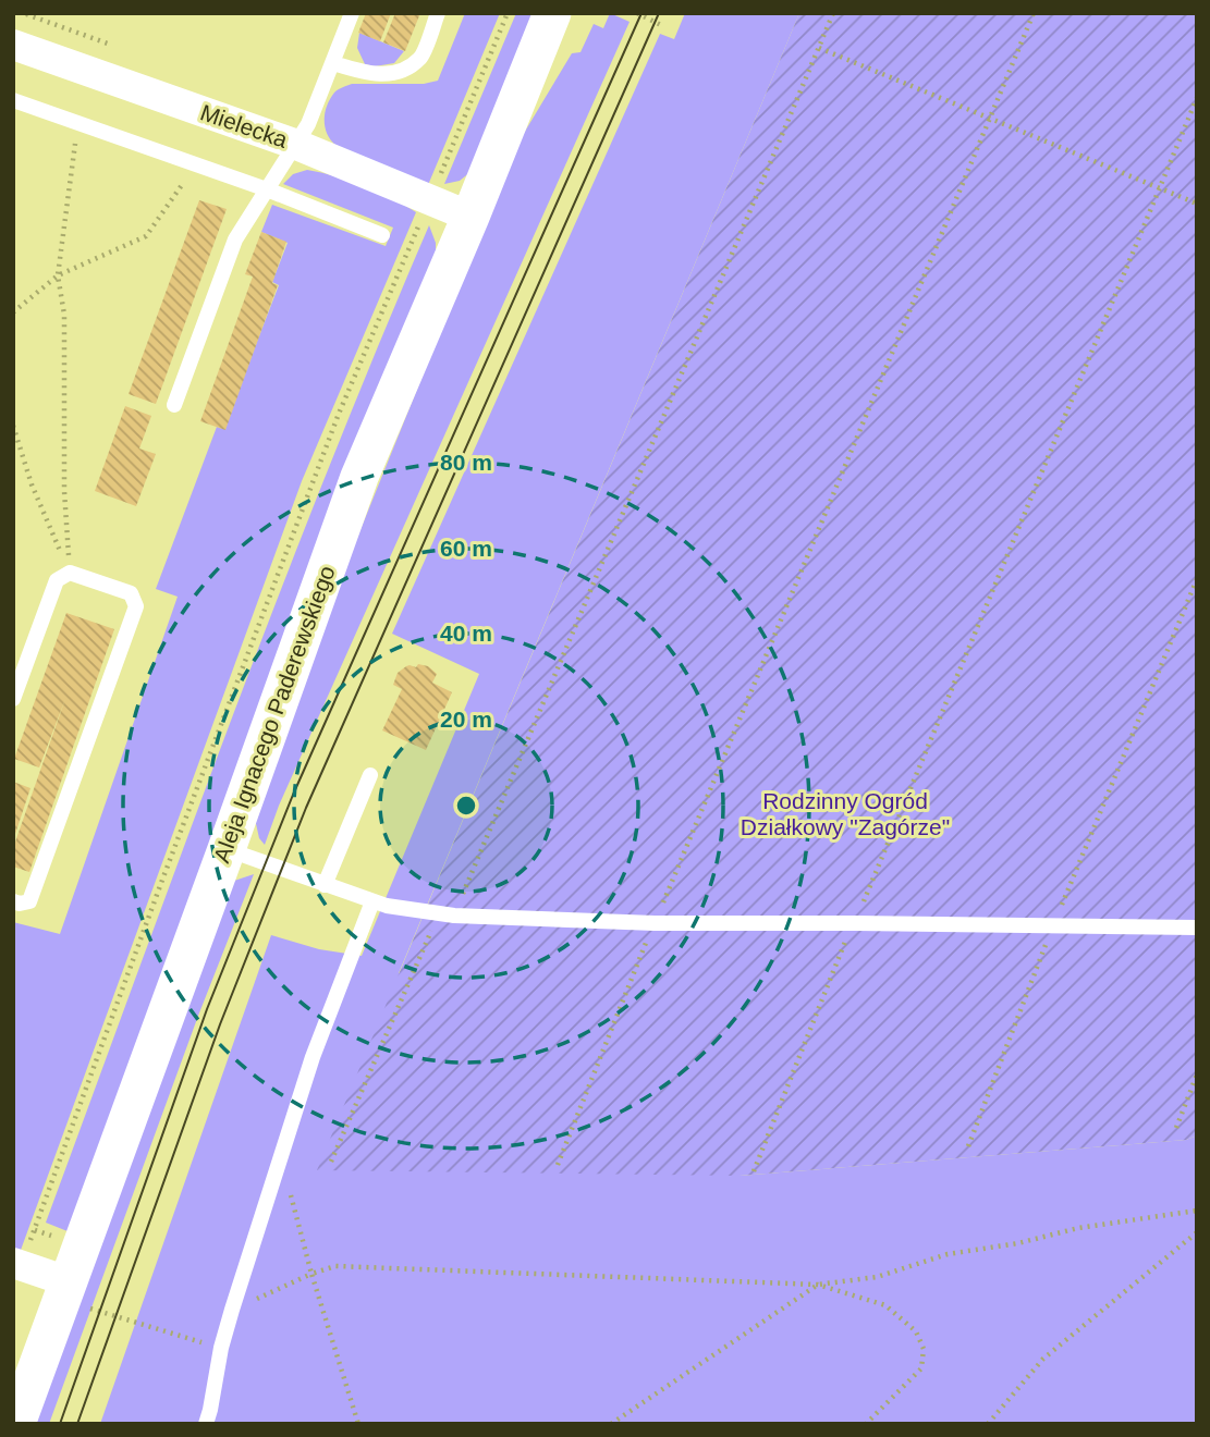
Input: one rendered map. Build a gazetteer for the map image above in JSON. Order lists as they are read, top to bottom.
{
  "streets": {
    "street": ["Mielecka", "Aleja Ignacego Paderewskiego"]
  },
  "crossings": [
    ["Mielecka", "Aleja Ignacego Paderewskiego"]
  ],
  "parks": ["Rodzinny Ogród Działkowy \"Zagórze\""],
  "rings": [
    "80 m",
    "60 m",
    "40 m",
    "20 m"
  ]
}
